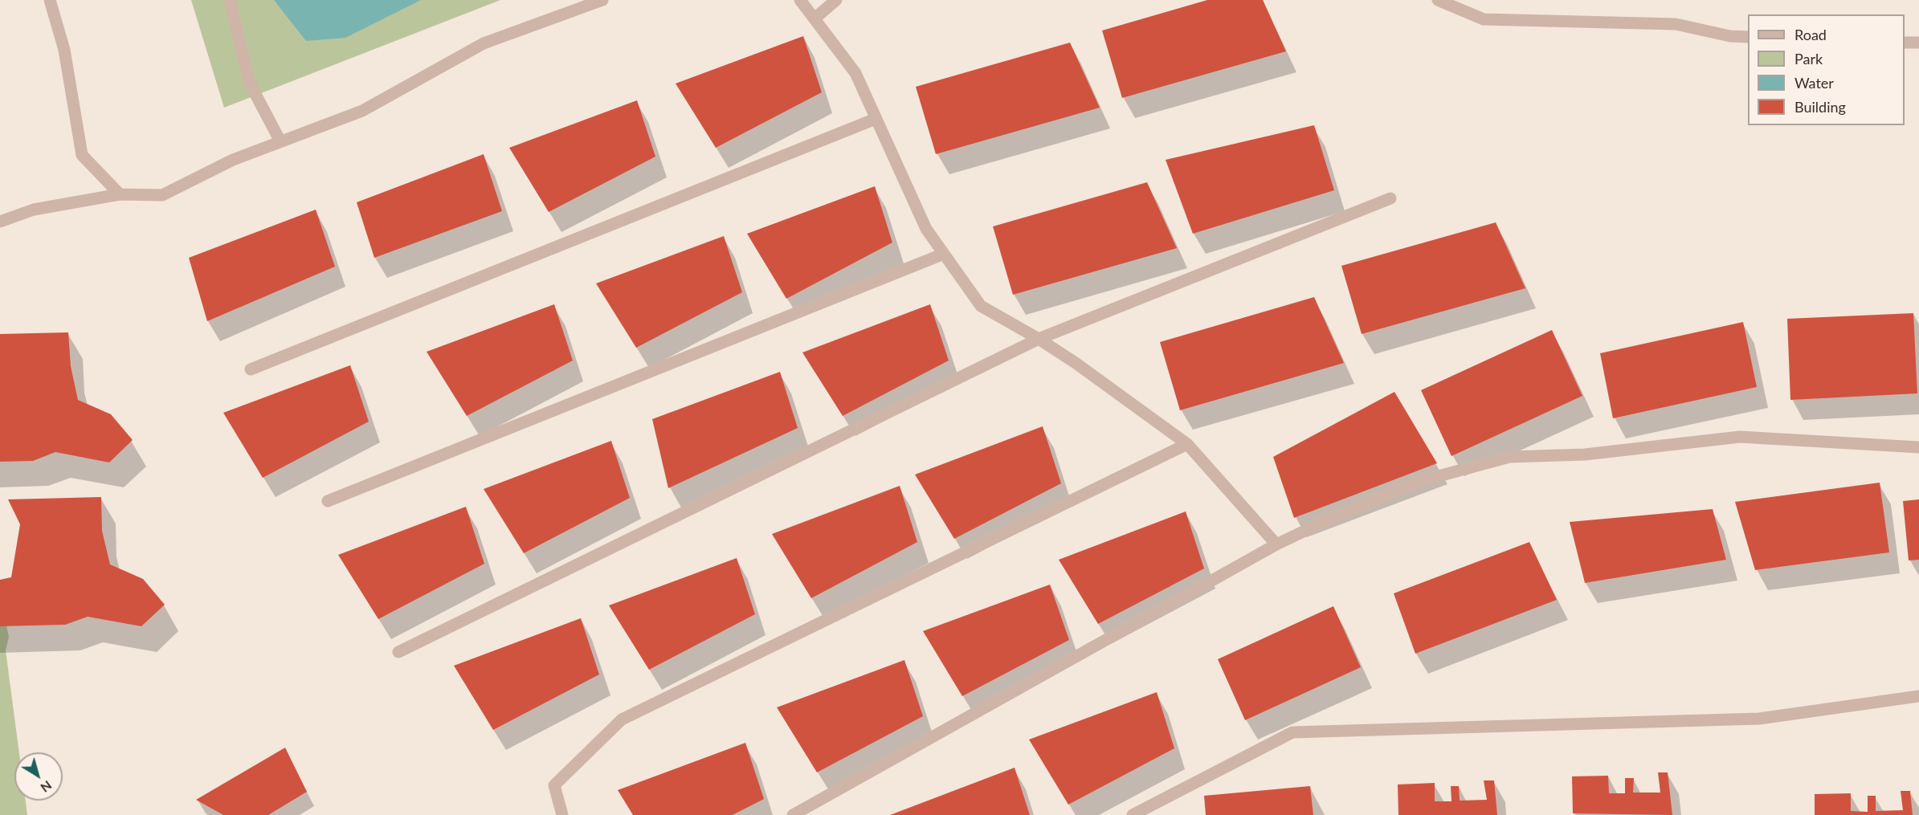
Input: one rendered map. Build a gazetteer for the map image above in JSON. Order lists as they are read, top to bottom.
{
  "legend": [
    "Road",
    "Park",
    "Water",
    "Building"
  ],
  "north": "bottom right"
}
